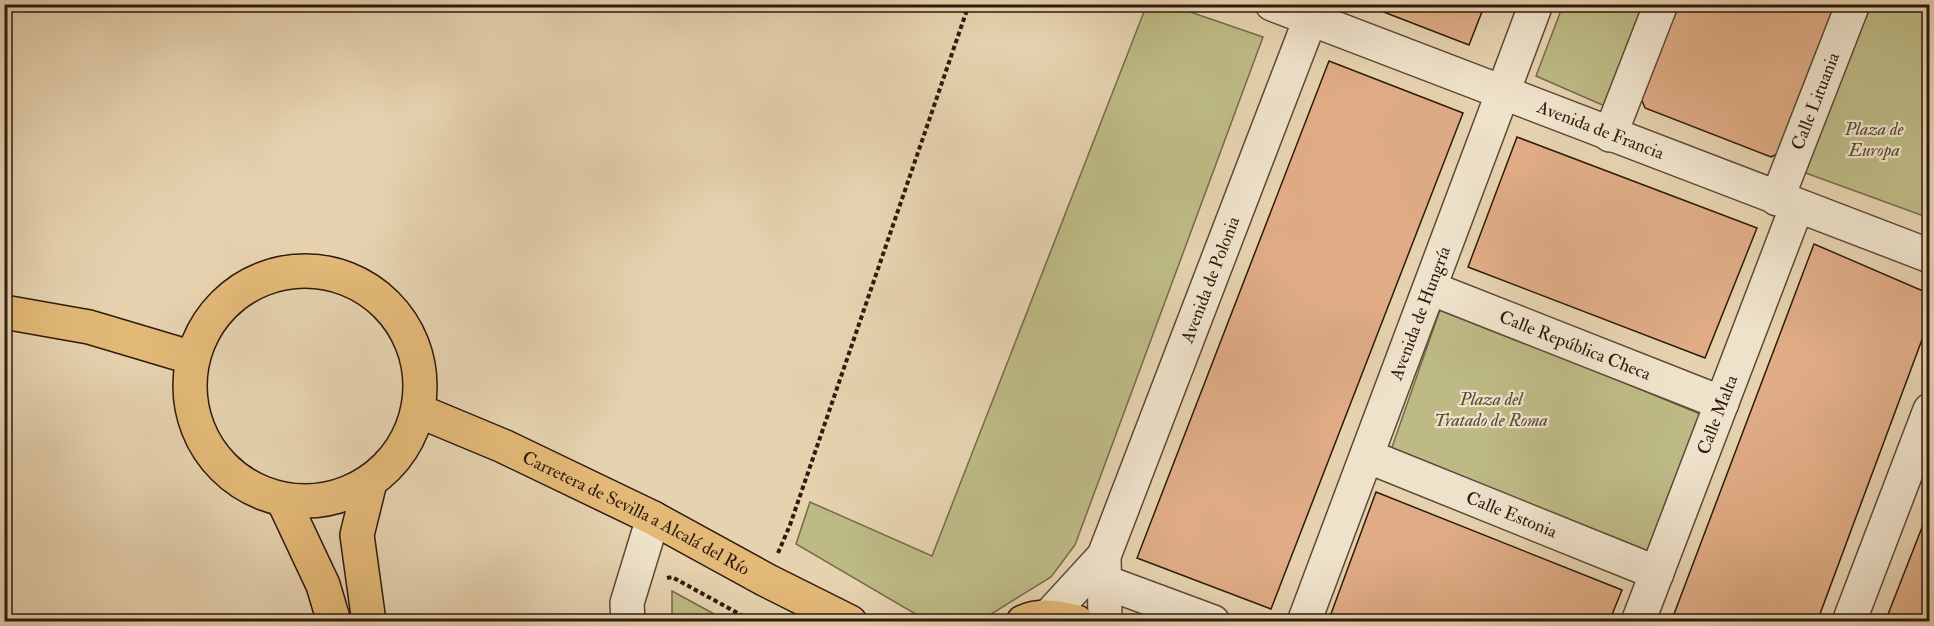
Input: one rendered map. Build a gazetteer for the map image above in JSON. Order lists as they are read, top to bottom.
{
  "streets": {
    "main road": ["Carretera de Sevilla a Alcalá del Río"],
    "street": [
      "Calle Lituania",
      "Avenida de Francia",
      "Avenida de Polonia",
      "Avenida de Hungría",
      "Calle República Checa",
      "Calle Malta",
      "Calle Estonia"
    ]
  },
  "crossings": [
    ["Calle Lituania", "Avenida de Francia"],
    ["Calle Lituania", "Calle Malta"],
    ["Avenida de Francia", "Avenida de Polonia"],
    ["Avenida de Francia", "Avenida de Hungría"],
    ["Avenida de Francia", "Calle Malta"],
    ["Avenida de Hungría", "Calle República Checa"],
    ["Avenida de Hungría", "Calle Estonia"],
    ["Calle República Checa", "Calle Malta"],
    ["Calle Malta", "Calle Estonia"]
  ],
  "parks": ["Plaza de Europa", "Plaza del Tratado de Roma"]
}
